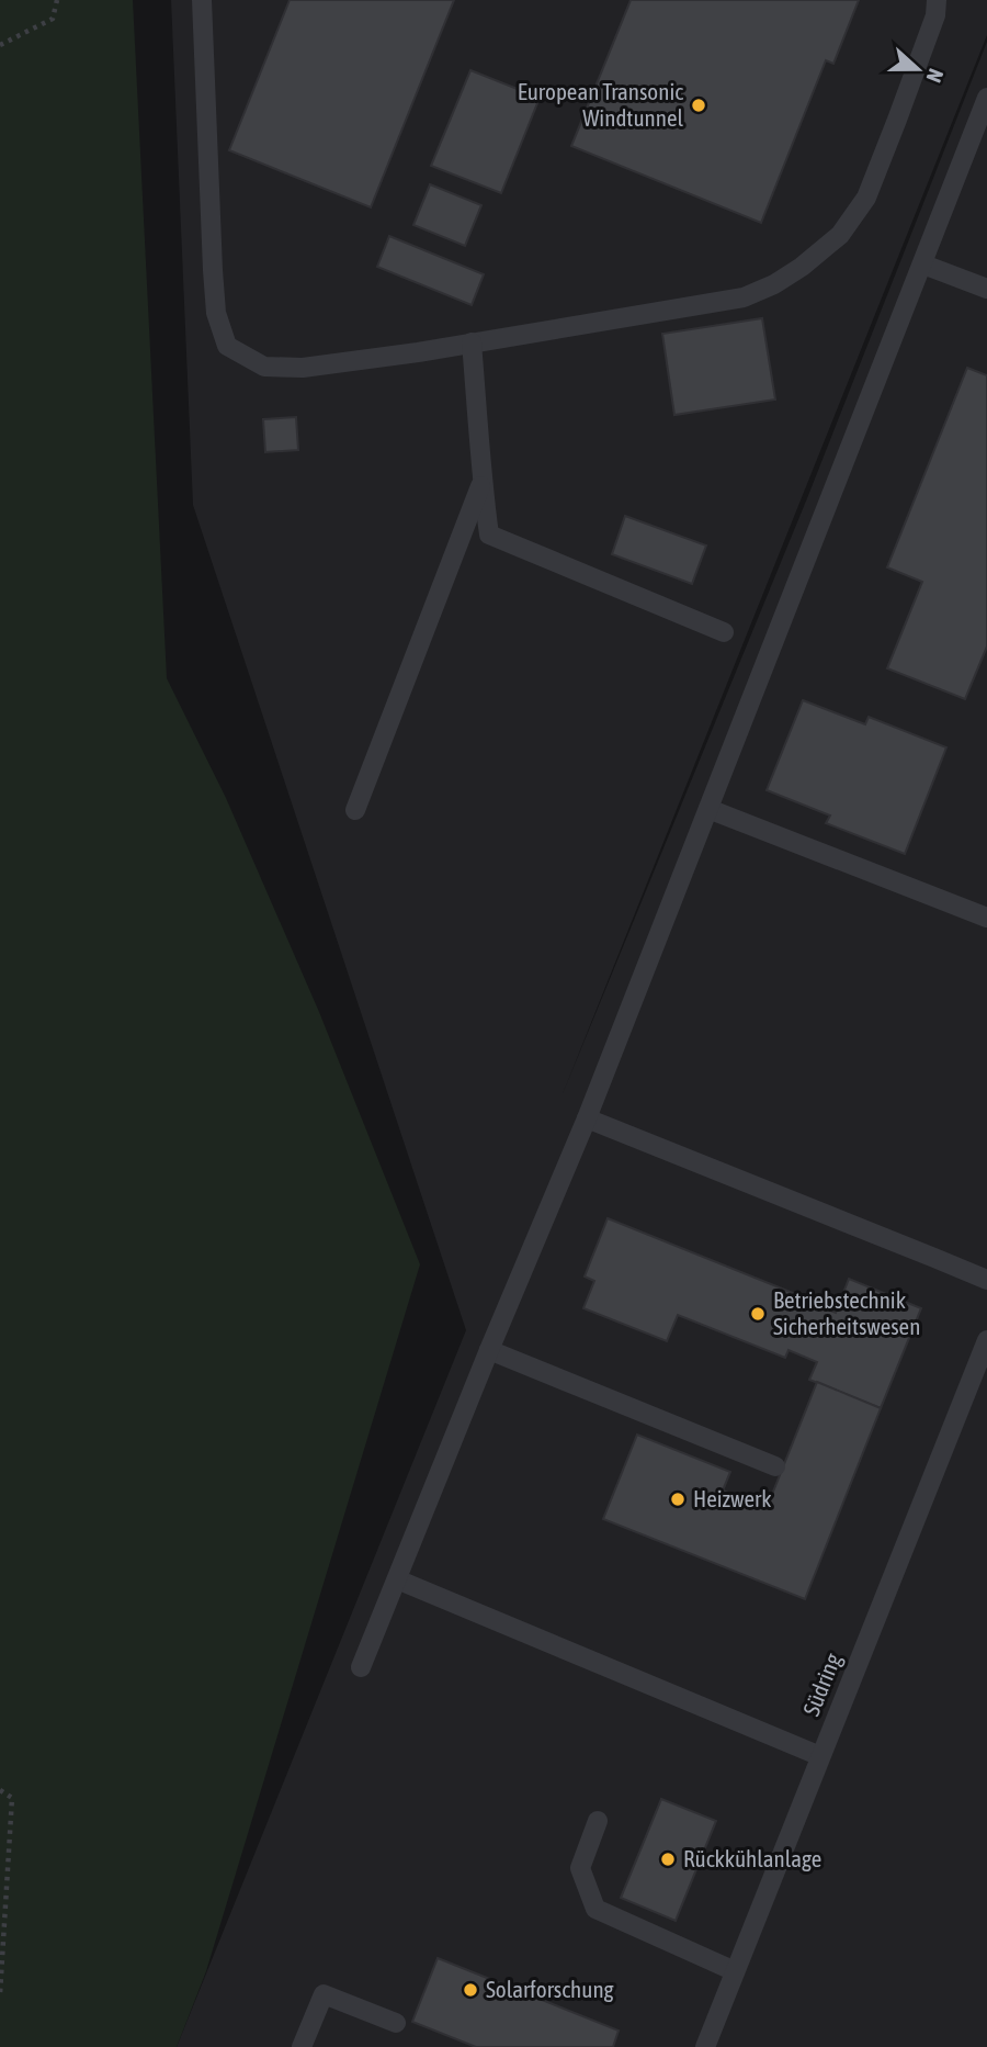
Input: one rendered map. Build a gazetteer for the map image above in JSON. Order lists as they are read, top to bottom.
{
  "streets": {
    "lane": ["Südring"]
  },
  "places": [
    "European Transonic Windtunnel",
    "Betriebstechnik Sicherheitswesen",
    "Heizwerk",
    "Rückkühlanlage",
    "Solarforschung"
  ],
  "north": "right"
}
